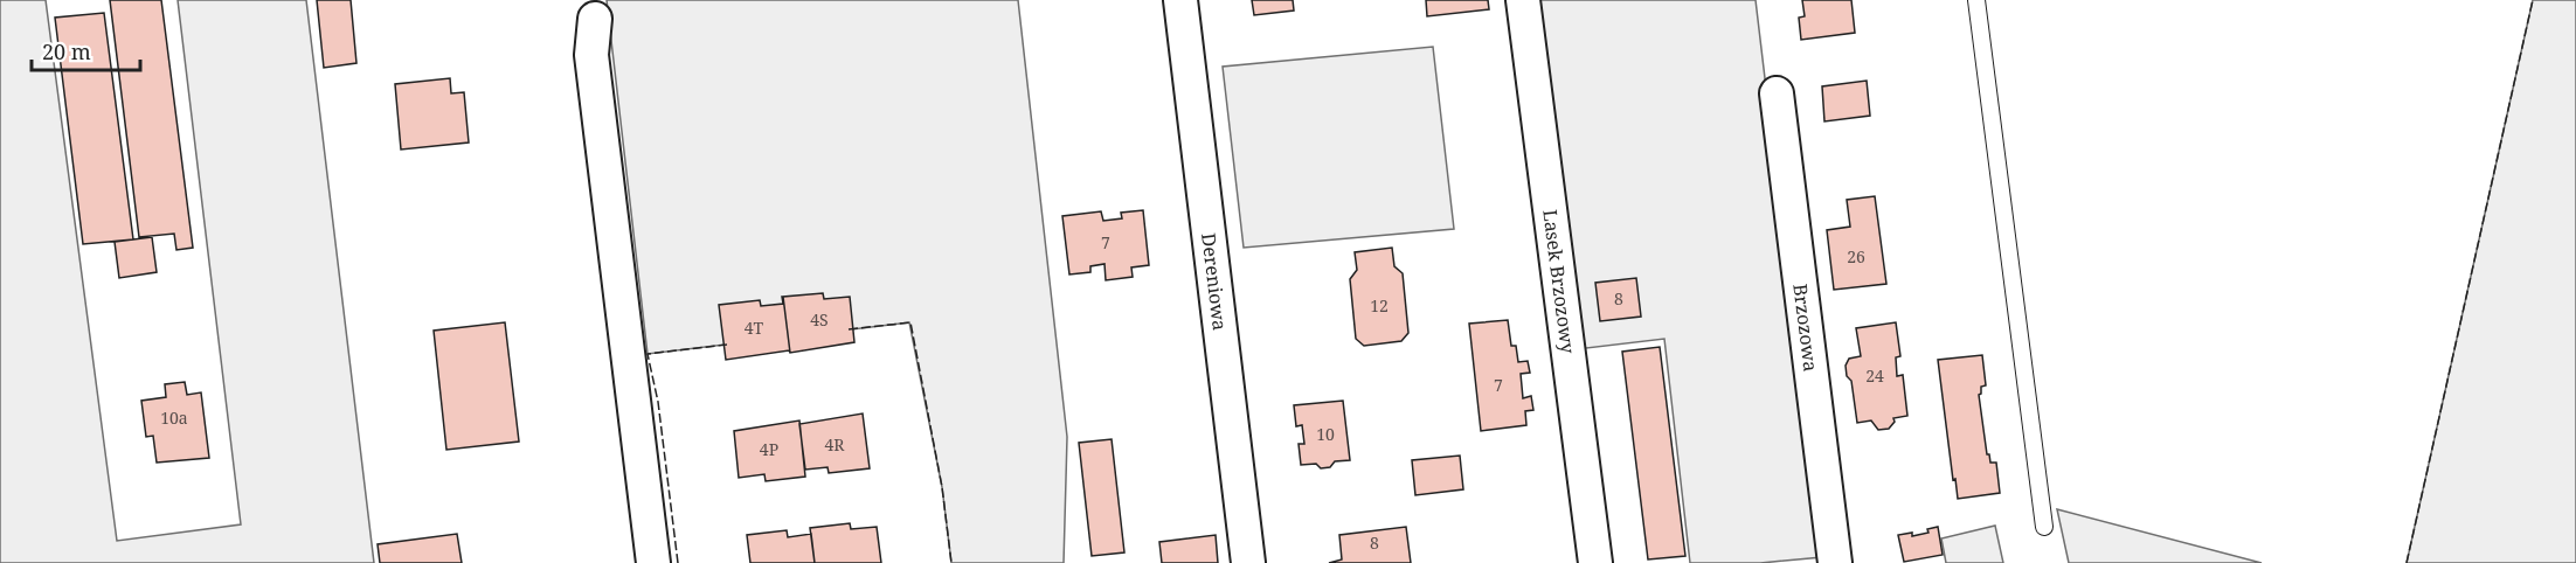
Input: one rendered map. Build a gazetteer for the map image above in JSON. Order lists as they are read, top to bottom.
{
  "streets": {
    "street": ["Dereniowa", "Lasek Brzozowy", "Brzozowa"]
  },
  "house_numbers": [
    "7",
    "26",
    "8",
    "12",
    "4S",
    "4T",
    "24",
    "7",
    "10a",
    "10",
    "4R",
    "4P",
    "8"
  ],
  "scale_bar": "20 m"
}
